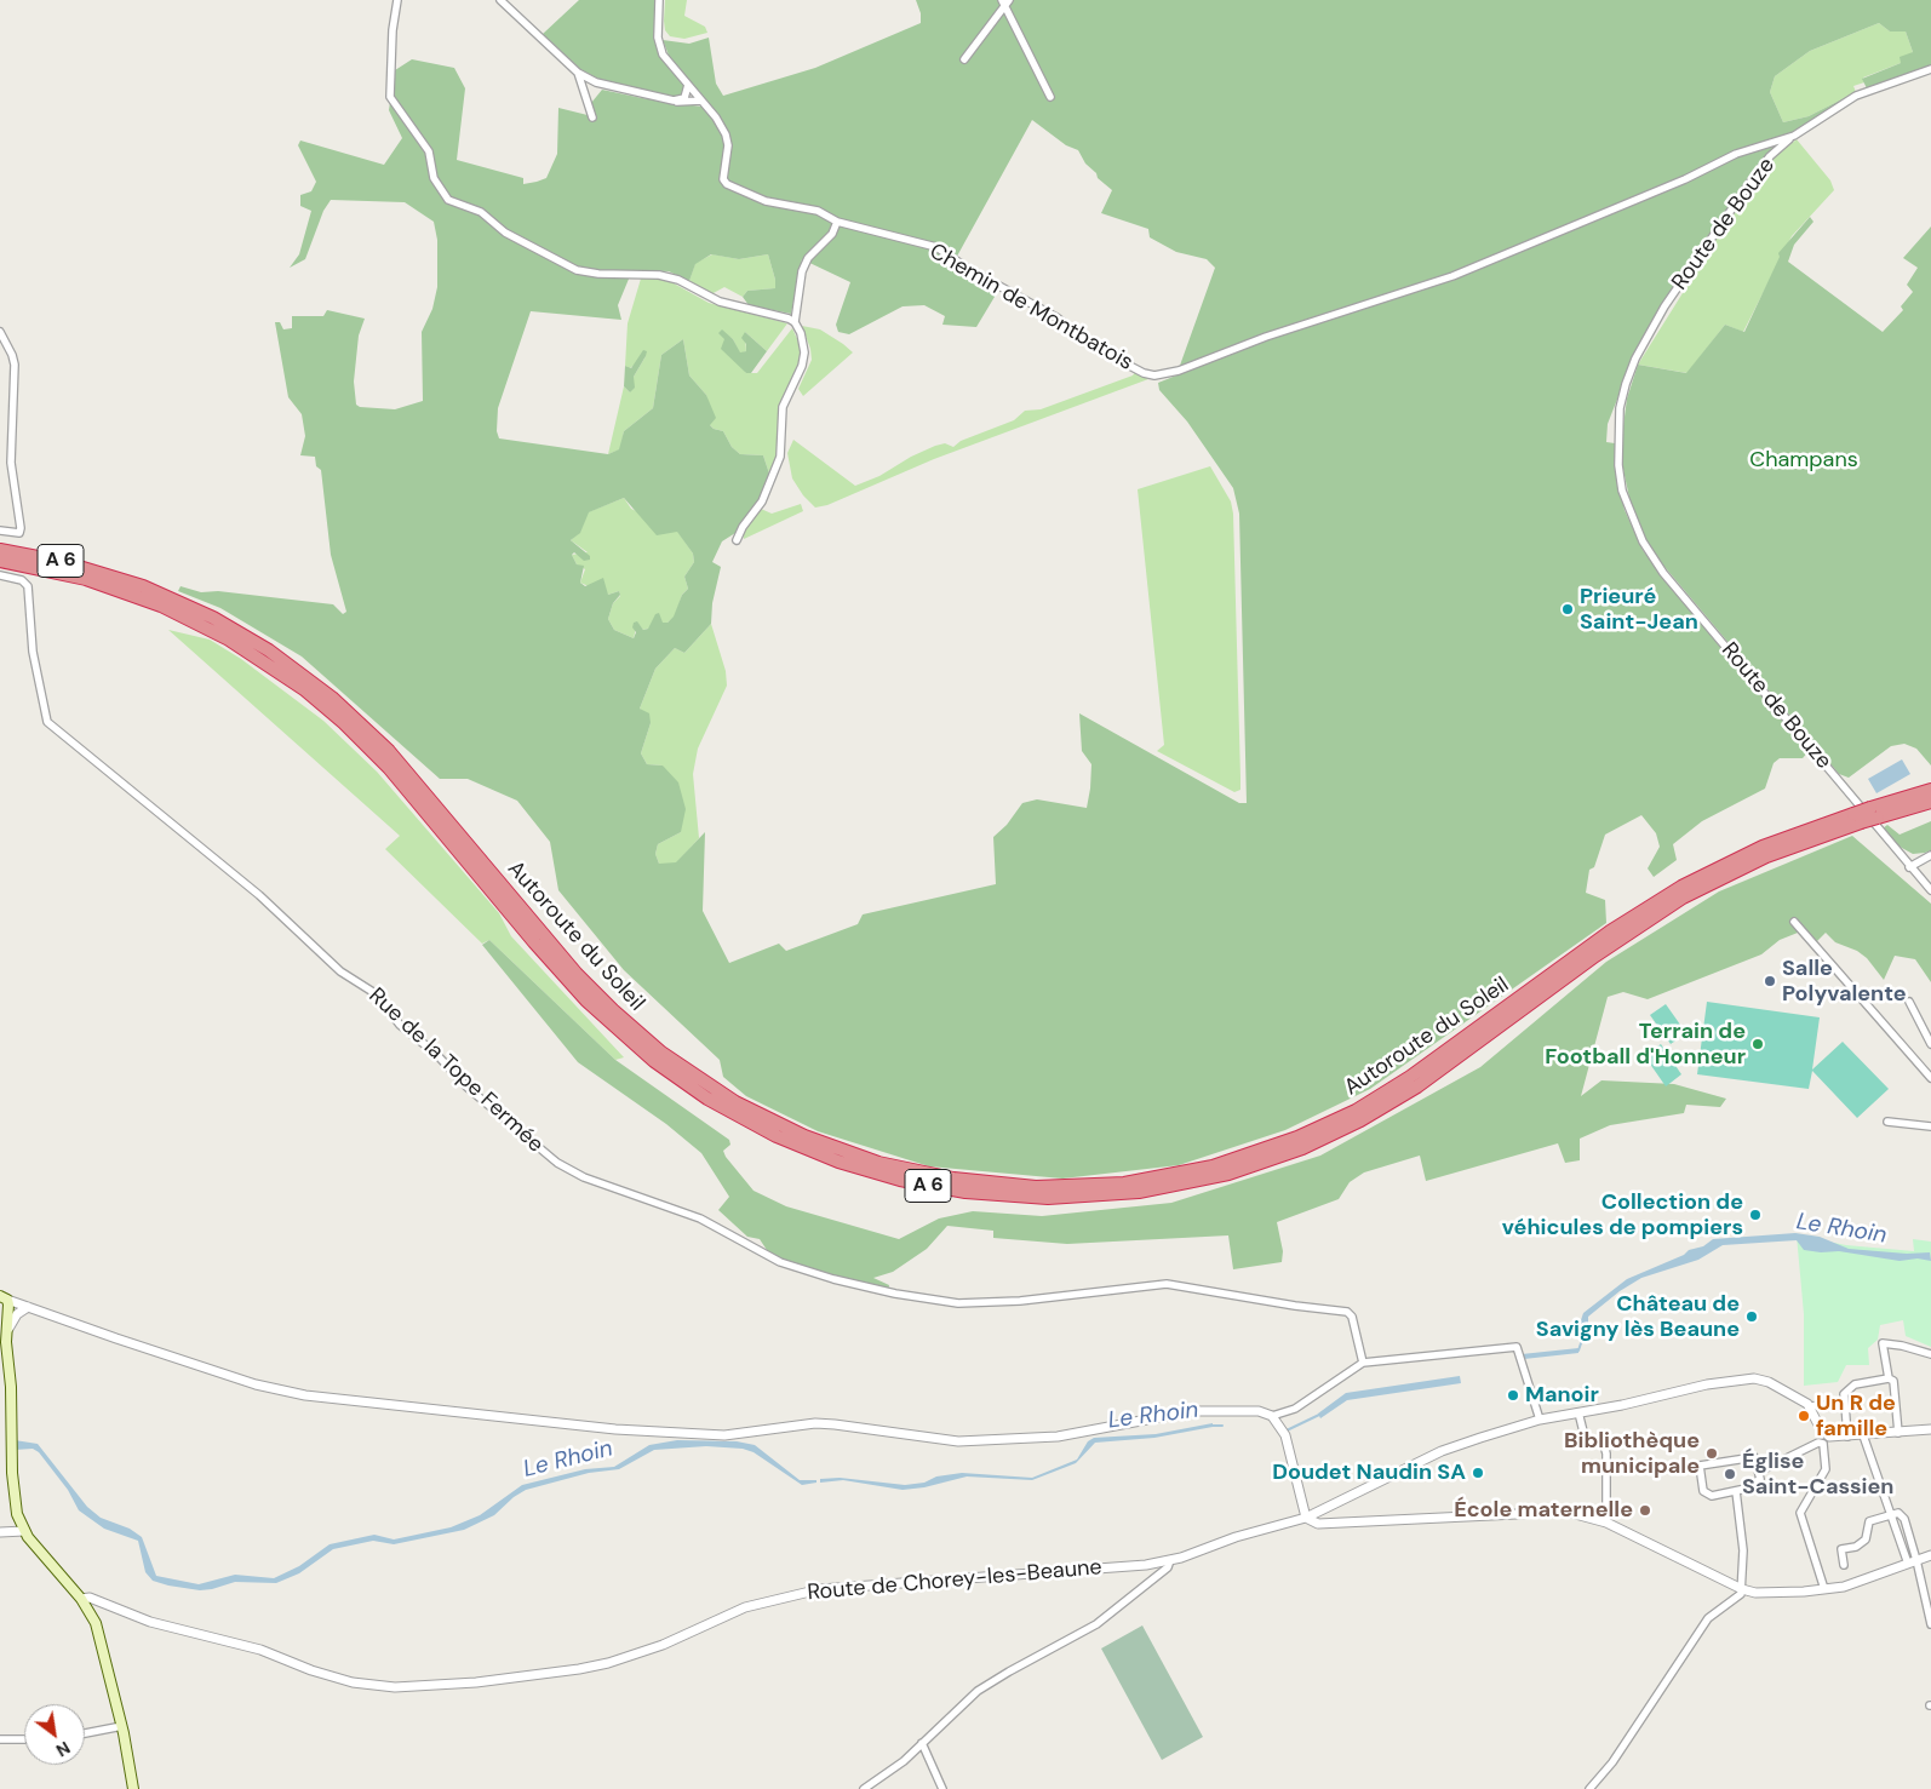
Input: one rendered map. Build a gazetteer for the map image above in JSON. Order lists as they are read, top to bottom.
{
  "streets": {
    "highway": ["A 6", "Autoroute du Soleil"],
    "street": [
      "Route de Bouze",
      "Chemin de Montbatois",
      "Rue de la Tope Fermée",
      "Route de Chorey-les-Beaune"
    ]
  },
  "crossings": [
    ["Route de Bouze", "Chemin de Montbatois"]
  ],
  "water": ["Le Rhoin"],
  "parks": ["Champans"],
  "places": [
    "Prieuré Saint-Jean",
    "Salle Polyvalente",
    "Terrain de Football d'Honneur",
    "Collection de véhicules de pompiers",
    "Château de Savigny lès Beaune",
    "Manoir",
    "Un R de famille",
    "Bibliothèque municipale",
    "Doudet Naudin SA",
    "Église Saint-Cassien",
    "École maternelle"
  ],
  "north": "bottom right"
}
